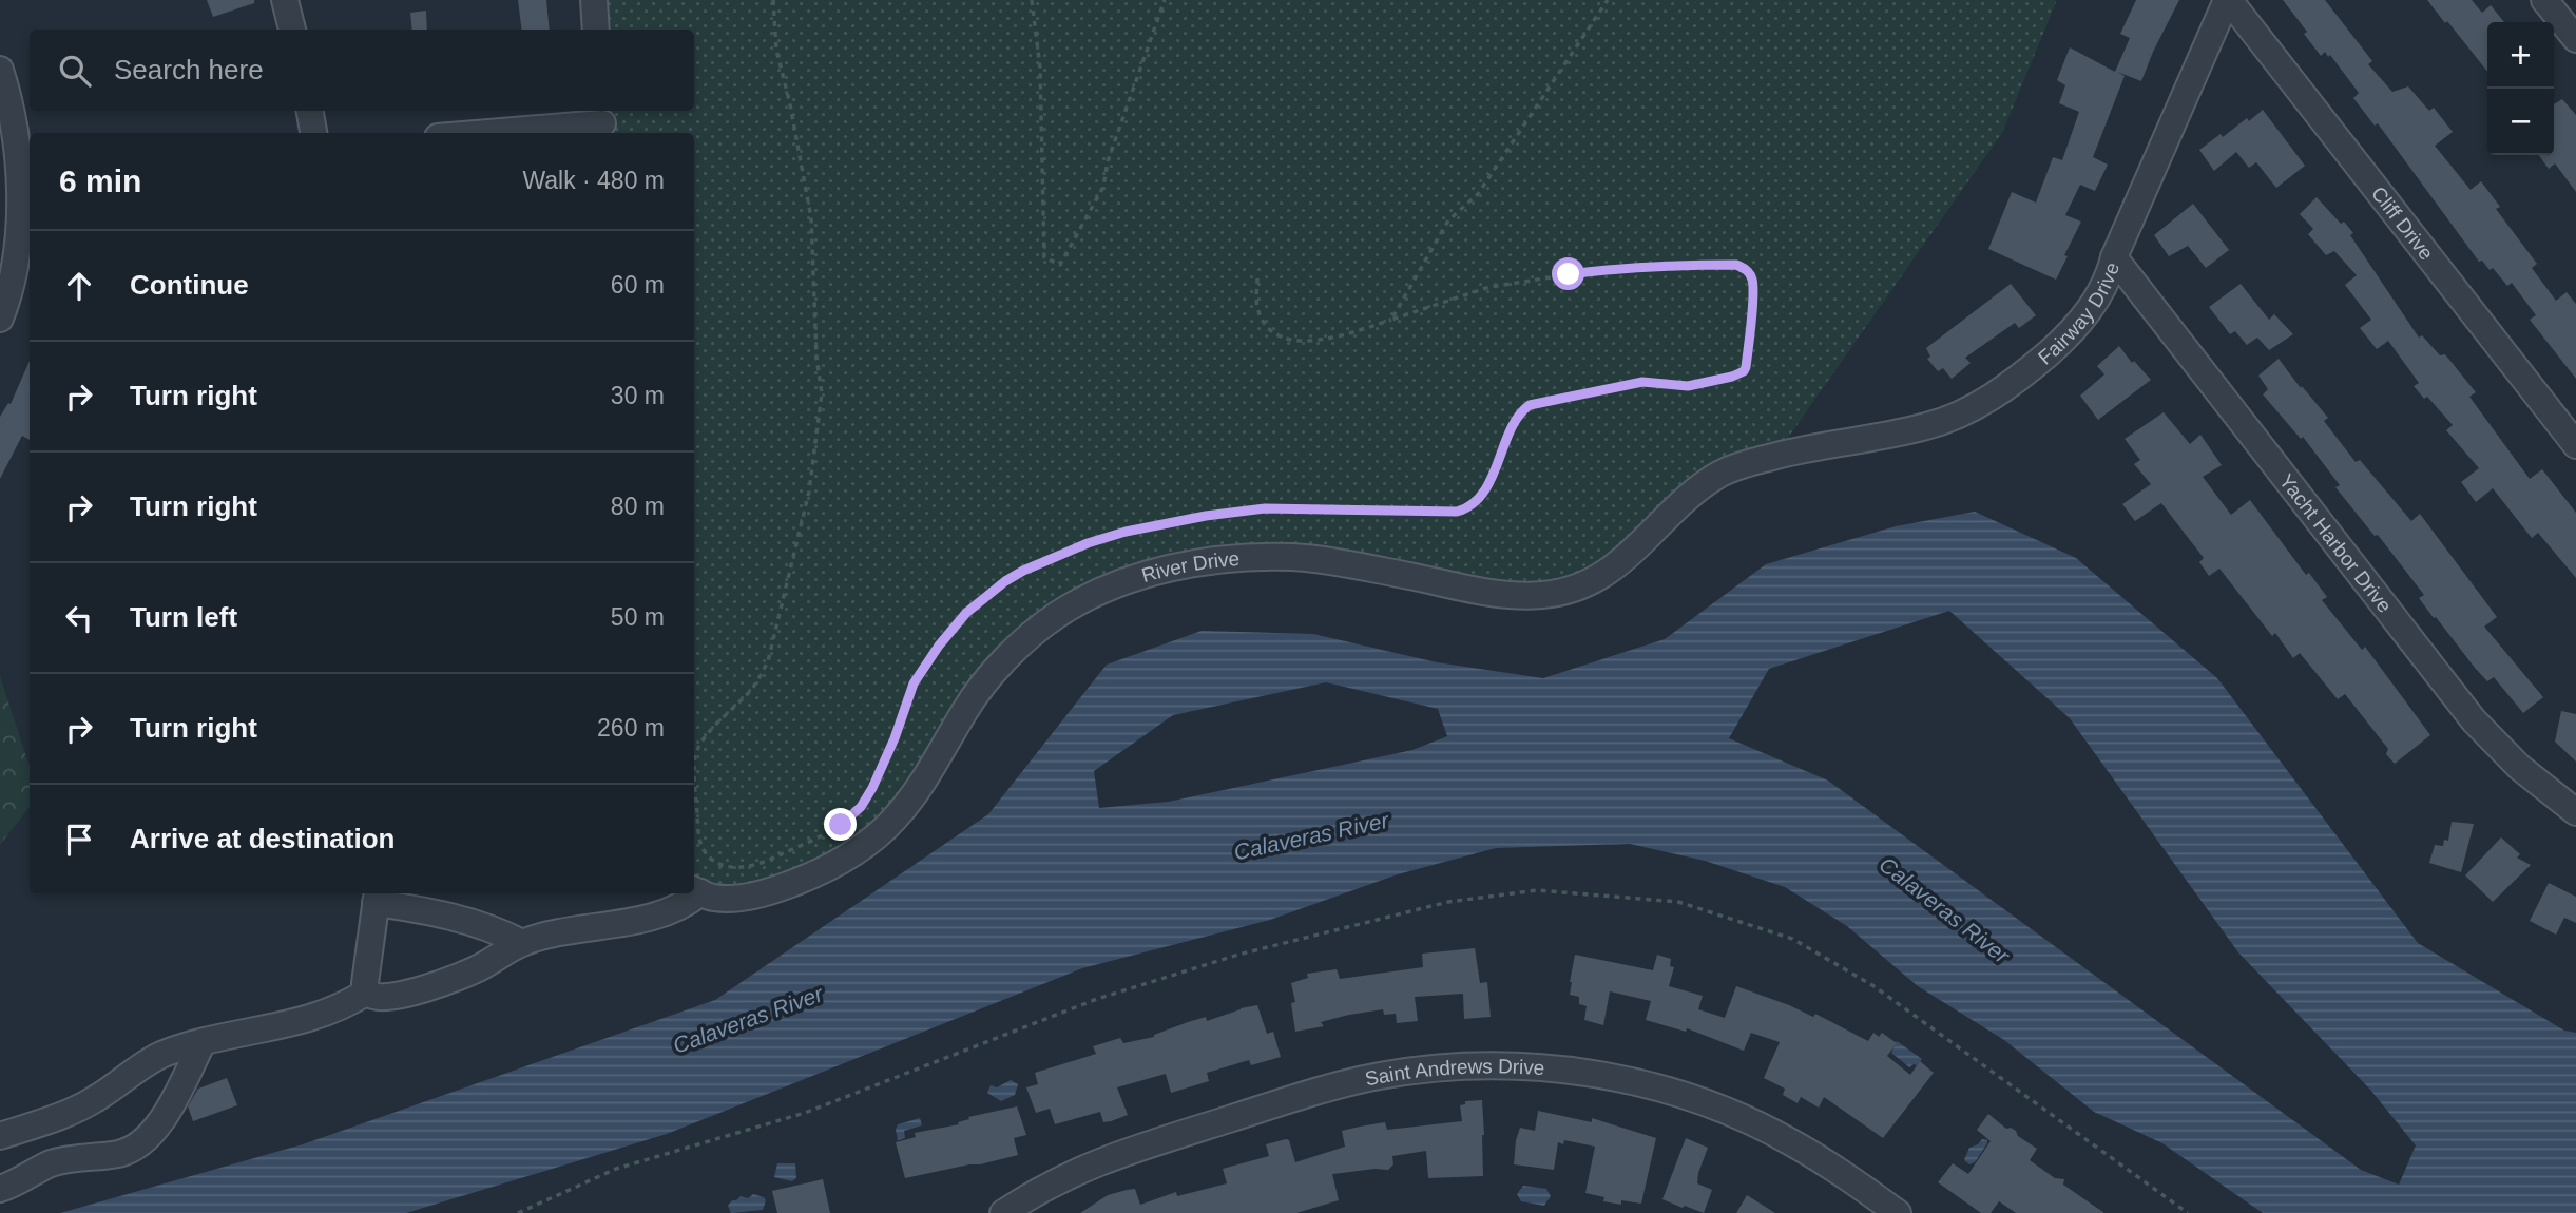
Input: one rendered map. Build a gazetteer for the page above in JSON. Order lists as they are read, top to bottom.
{
  "streets": {
    "street": [
      "Cliff Drive",
      "Fairway Drive",
      "Yacht Harbor Drive",
      "River Drive",
      "Saint Andrews Drive"
    ]
  },
  "crossings": [
    ["Cliff Drive", "Fairway Drive"],
    ["Fairway Drive", "Yacht Harbor Drive"],
    ["Fairway Drive", "River Drive"]
  ],
  "water": ["Calaveras River"],
  "page": {
    "map_buttons": ["+", "−"],
    "search": "Search here",
    "heading": ["6 min", "Walk · 480 m"],
    "list": [
      ["Continue", "60 m"],
      ["Turn right", "30 m"],
      ["Turn right", "80 m"],
      ["Turn left", "50 m"],
      ["Turn right", "260 m"],
      "Arrive at destination"
    ]
  }
}
